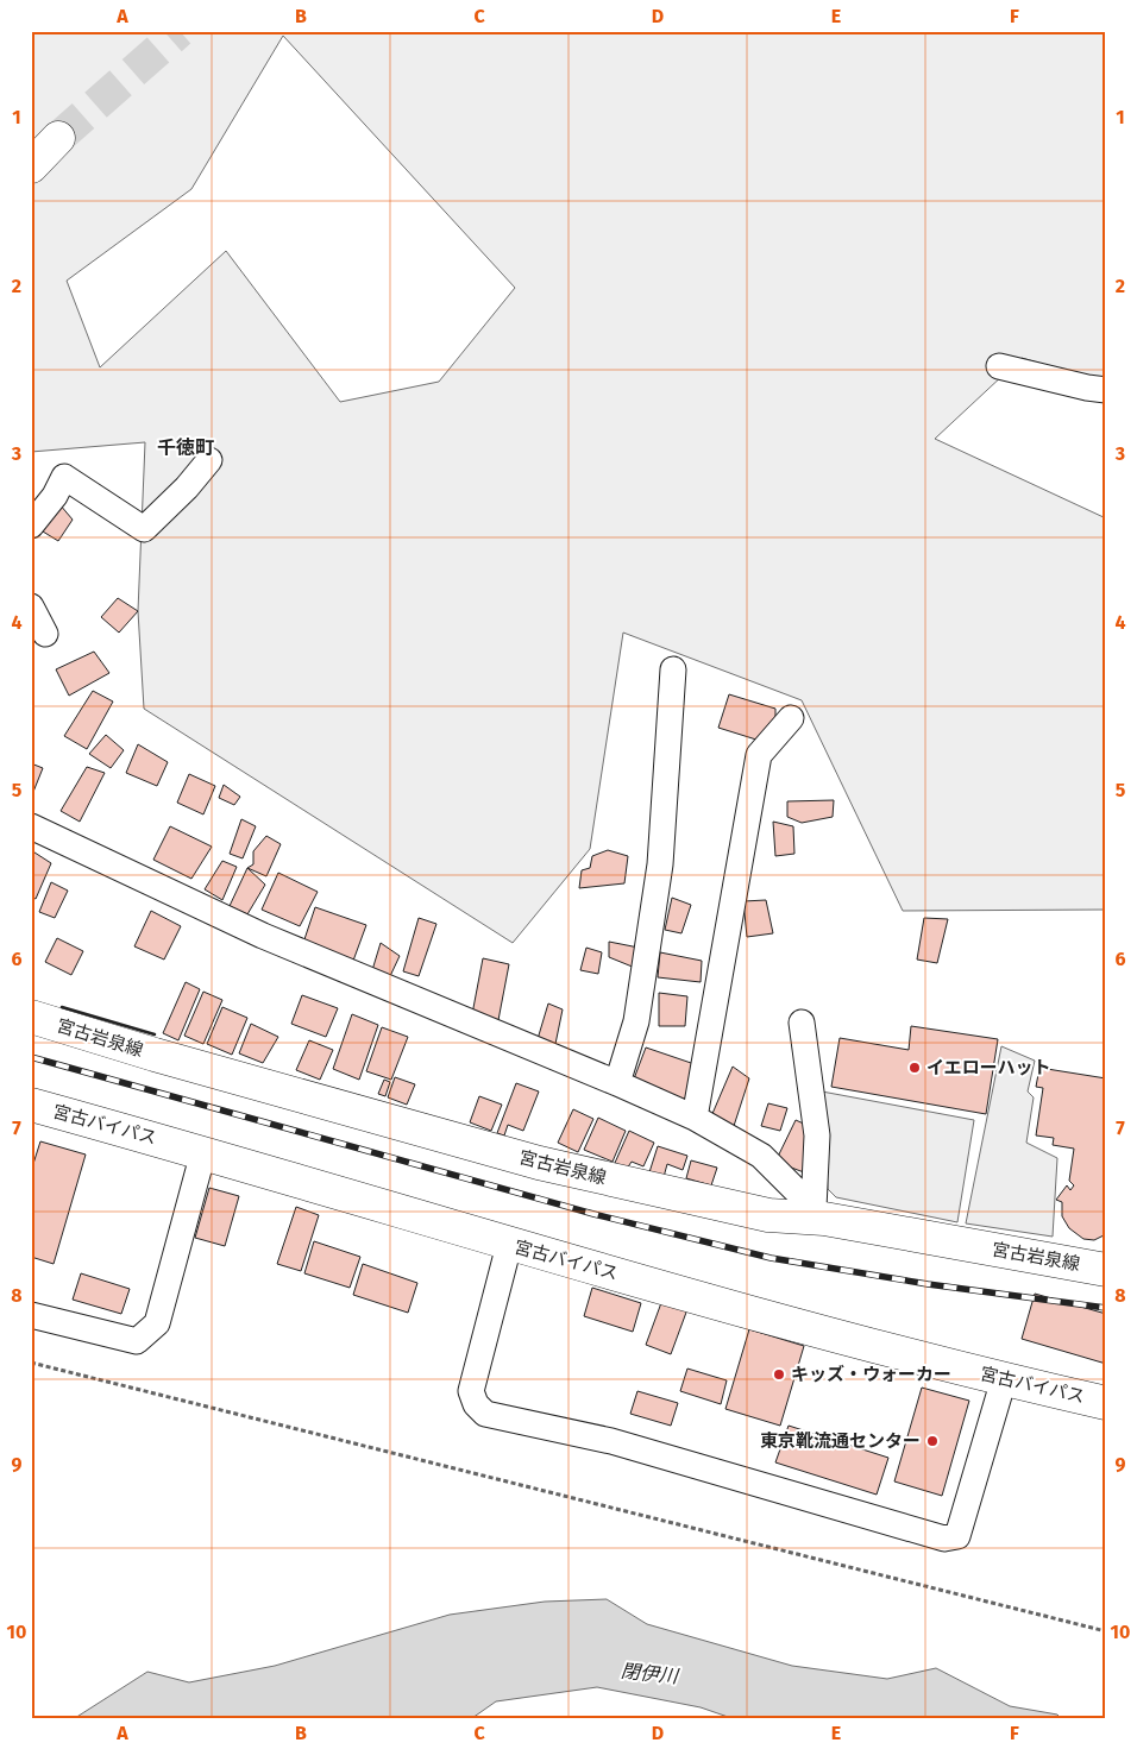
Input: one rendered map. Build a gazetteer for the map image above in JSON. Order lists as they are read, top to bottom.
{
  "streets": {
    "main road": ["宮古岩泉線", "宮古バイパス"]
  },
  "districts": ["千徳町"],
  "water": ["閉伊川"],
  "places": ["イエローハット", "キッズ・ウォーカー", "東京靴流通センター"],
  "grid": {
    "columns": [
      "A",
      "B",
      "C",
      "D",
      "E",
      "F"
    ],
    "rows": [
      "1",
      "2",
      "3",
      "4",
      "5",
      "6",
      "7",
      "8",
      "9",
      "10"
    ]
  }
}
